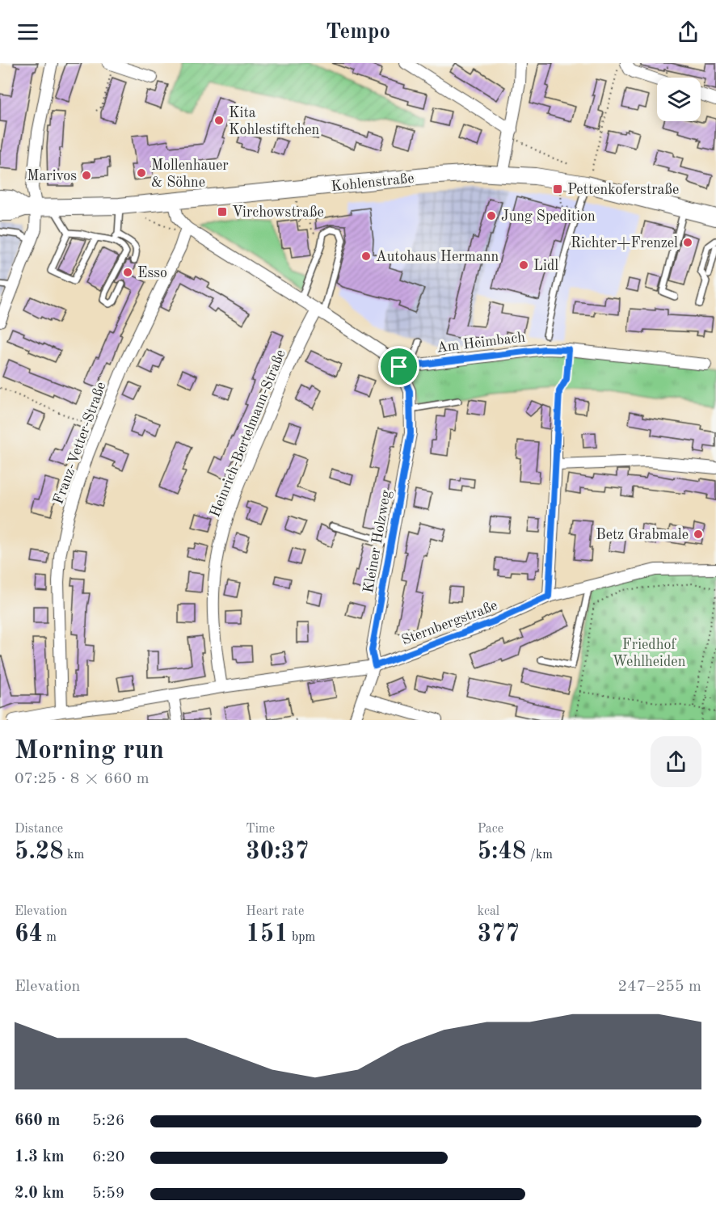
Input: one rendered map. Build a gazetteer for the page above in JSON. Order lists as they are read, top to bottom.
{
  "streets": {
    "main road": ["Kohlenstraße"],
    "street": [
      "Am Heimbach",
      "Heinrich-Bertelmann-Straße",
      "Franz-Vetter-Straße",
      "Kleiner Holzweg",
      "Sternbergstraße"
    ]
  },
  "crossings": [
    ["Am Heimbach", "Kleiner Holzweg"],
    ["Heinrich-Bertelmann-Straße", "Sternbergstraße"],
    ["Franz-Vetter-Straße", "Sternbergstraße"],
    ["Kleiner Holzweg", "Sternbergstraße"]
  ],
  "parks": ["Friedhof Wehlheiden"],
  "places": {
    "other": [
      "Kita Kohlestiftchen",
      "Mollenhauer & Söhne",
      "Marivos",
      "Jung Spedition",
      "Richter+Frenzel",
      "Autohaus Hermann",
      "Lidl",
      "Esso",
      "Betz Grabmale"
    ],
    "transit": ["Pettenkoferstraße", "Virchowstraße"]
  },
  "page": {
    "header": "Tempo",
    "heading": ["Morning run", "07:25 · 8 × 660 m"],
    "stats": [
      ["Distance", "5.28 km"],
      ["Time", "30:37"],
      ["Pace", "5:48 /km"],
      ["Elevation", "64 m"],
      ["Heart rate", "151 bpm"],
      ["kcal", "377"]
    ],
    "chart": ["Elevation", "247–255 m"],
    "list": [
      {
        "name": "660 m",
        "note": "5:26"
      },
      {
        "name": "1.3 km",
        "note": "6:20"
      },
      {
        "name": "2.0 km",
        "note": "5:59"
      }
    ]
  }
}
